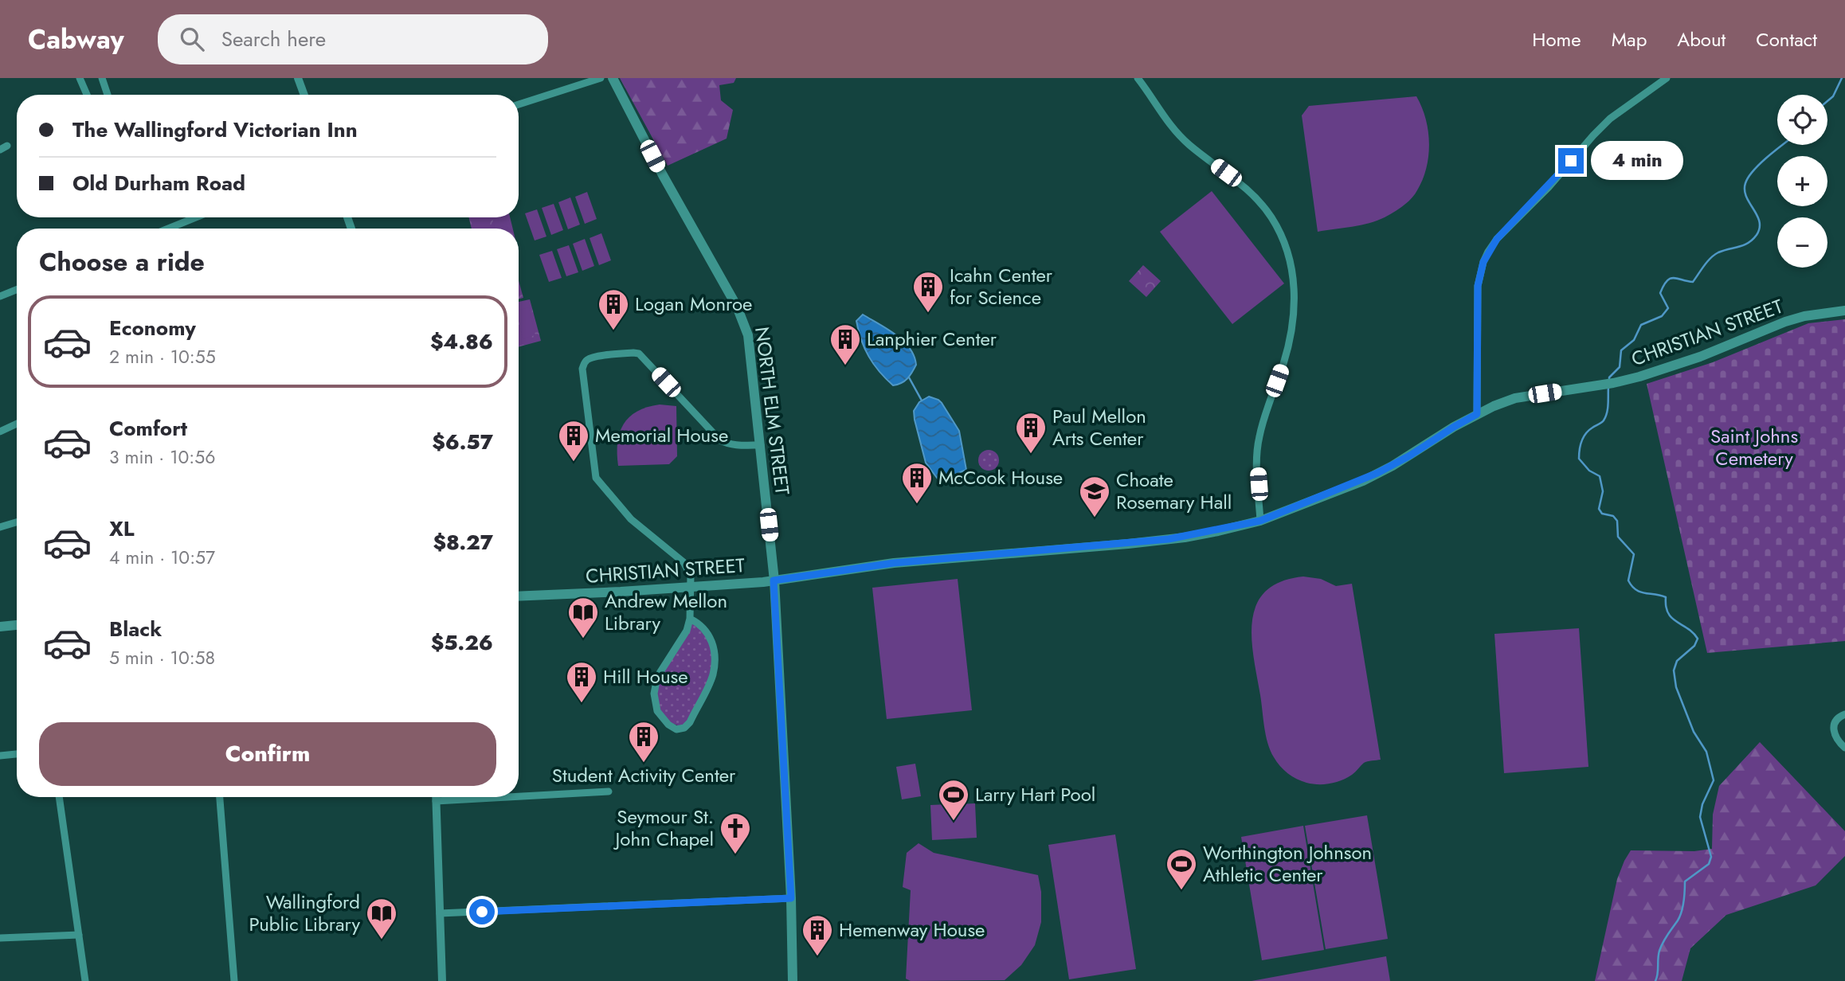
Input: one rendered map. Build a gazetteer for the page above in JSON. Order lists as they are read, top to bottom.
{
  "streets": {
    "main road": ["CHRISTIAN STREET", "NORTH ELM STREET"]
  },
  "crossings": [
    ["CHRISTIAN STREET", "NORTH ELM STREET"]
  ],
  "parks": ["Saint Johns Cemetery"],
  "places": {
    "building": [
      "Icahn Center for Science",
      "Logan Monroe",
      "Lanphier Center",
      "Paul Mellon Arts Center",
      "Memorial House",
      "McCook House",
      "Hill House",
      "Student Activity Center",
      "Hemenway House"
    ],
    "school or university": ["Choate Rosemary Hall"],
    "library": ["Andrew Mellon Library", "Wallingford Public Library"],
    "sports": ["Larry Hart Pool", "Worthington Johnson Athletic Center"],
    "church": ["Seymour St. John Chapel"]
  },
  "page": {
    "header": "Cabway",
    "search": "Search here",
    "nav": [
      "Home",
      "Map",
      "About",
      "Contact"
    ],
    "map_buttons": ["+", "−"],
    "banner": ["The Wallingford Victorian Inn", "Old Durham Road"],
    "bubble": "4 min",
    "heading": "Choose a ride",
    "list": [
      {
        "name": "Economy",
        "note": "2 min · 10:55",
        "value": "$4.86"
      },
      {
        "name": "Comfort",
        "note": "3 min · 10:56",
        "value": "$6.57"
      },
      {
        "name": "XL",
        "note": "4 min · 10:57",
        "value": "$8.27"
      },
      {
        "name": "Black",
        "note": "5 min · 10:58",
        "value": "$5.26"
      }
    ],
    "buttons": "Confirm"
  }
}
